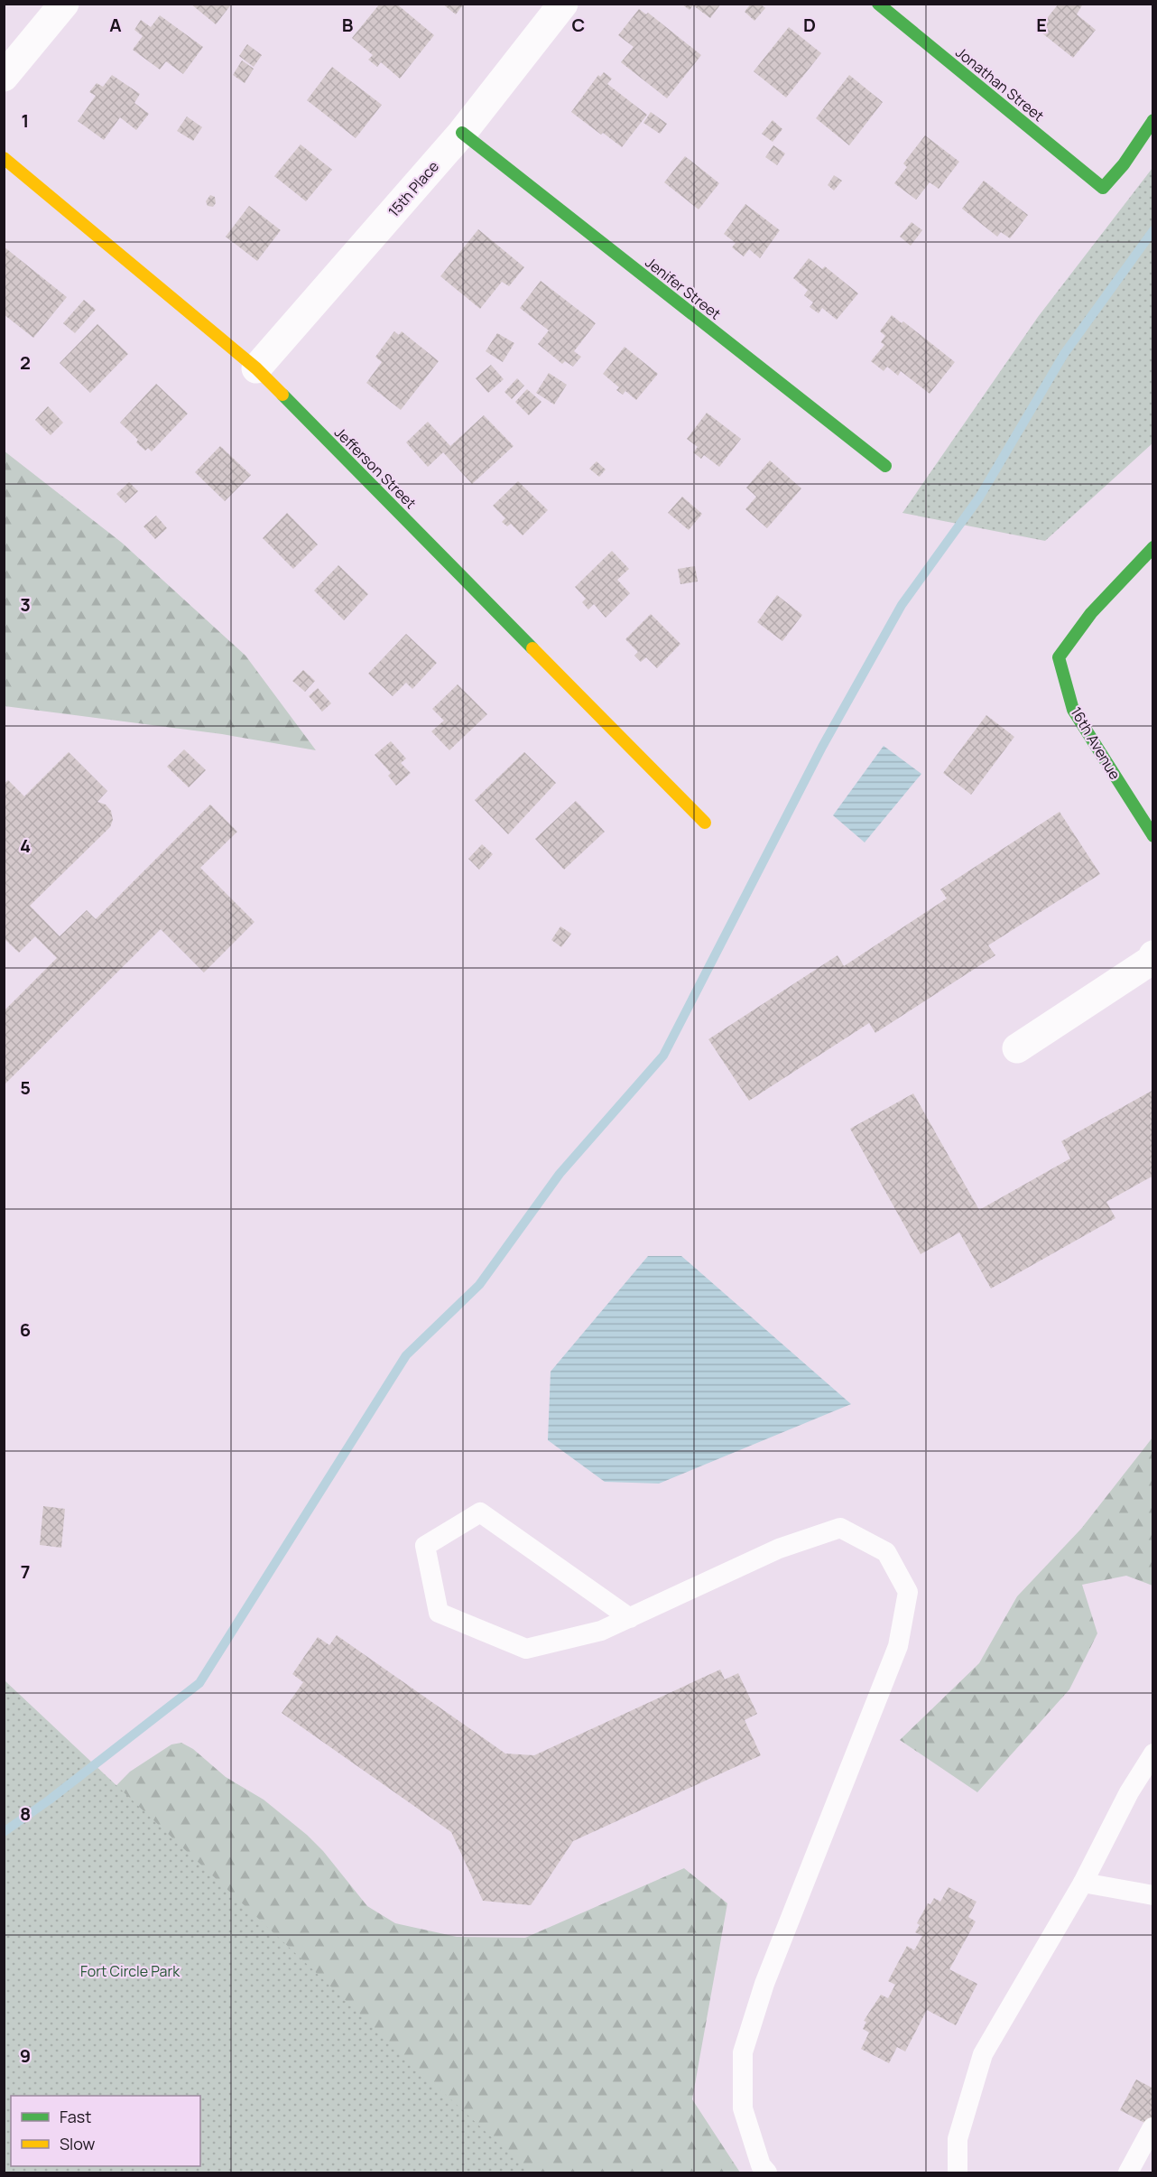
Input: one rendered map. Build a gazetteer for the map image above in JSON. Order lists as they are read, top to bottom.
{
  "streets": {
    "street": [
      "Jonathan Street",
      "15th Place",
      "Jenifer Street",
      "Jefferson Street",
      "16th Avenue"
    ]
  },
  "crossings": [
    ["15th Place", "Jenifer Street"],
    ["15th Place", "Jefferson Street"]
  ],
  "parks": ["Fort Circle Park"],
  "legend": ["Fast", "Slow"],
  "grid": {
    "columns": [
      "A",
      "B",
      "C",
      "D",
      "E"
    ],
    "rows": [
      "1",
      "2",
      "3",
      "4",
      "5",
      "6",
      "7",
      "8",
      "9"
    ]
  }
}
